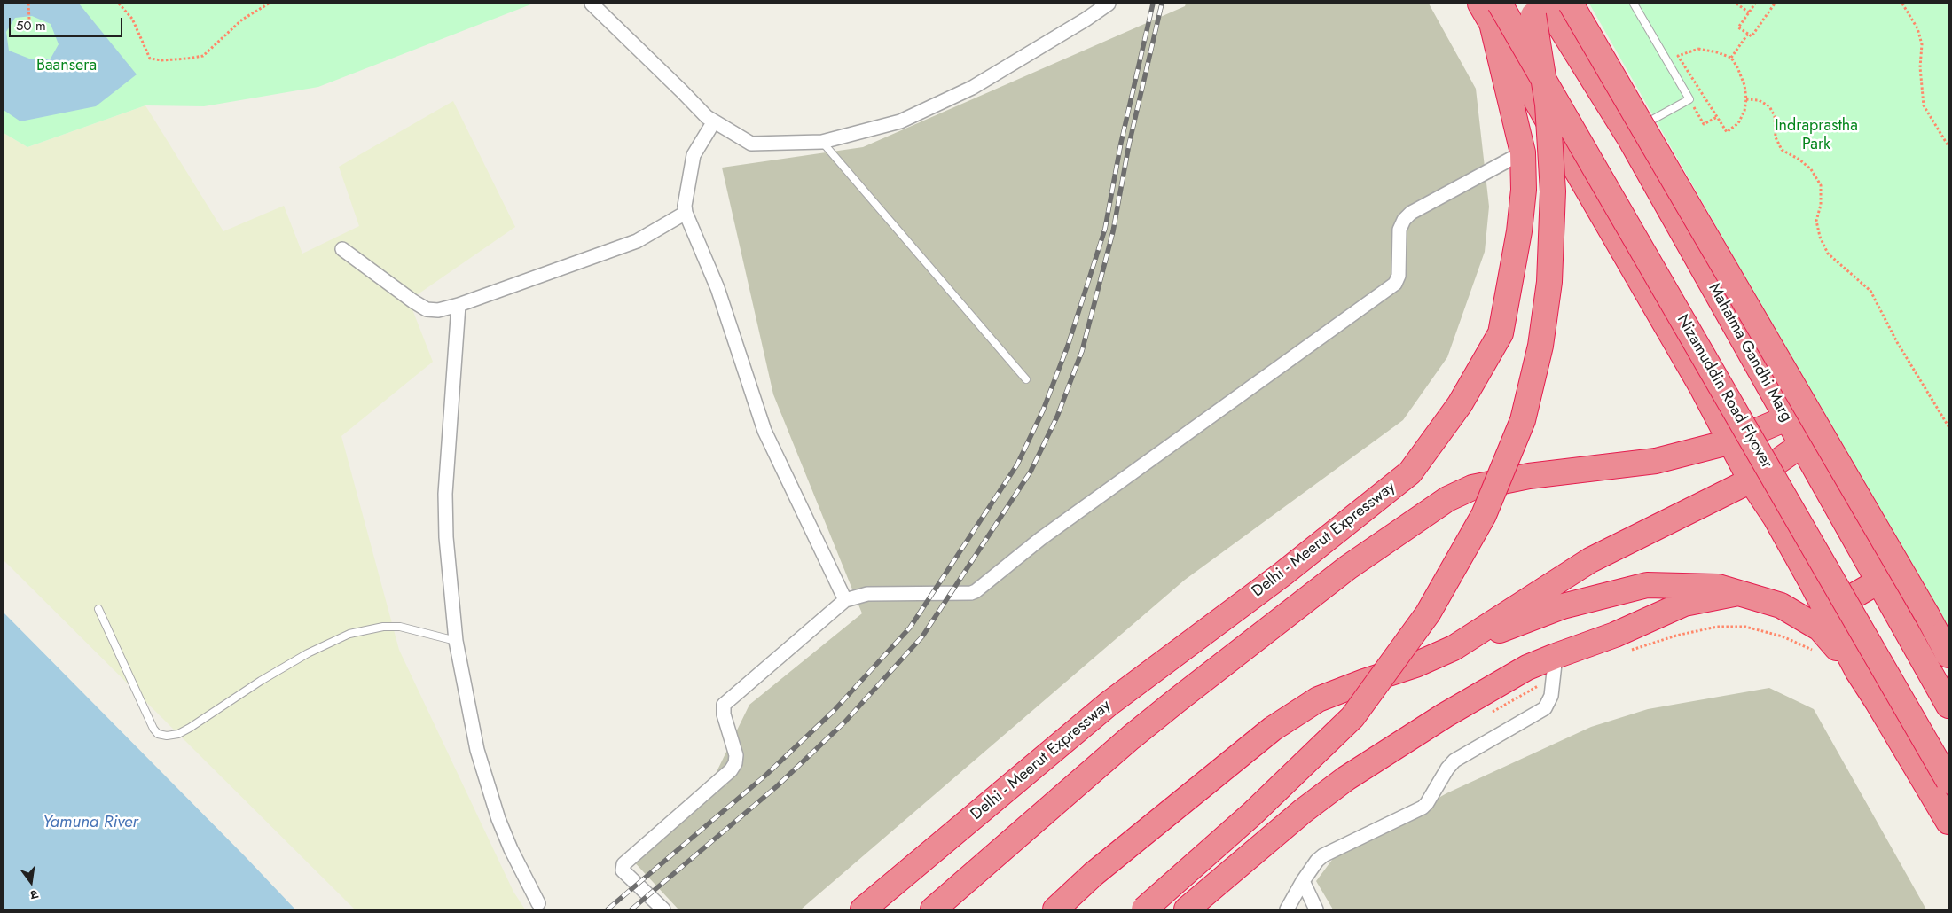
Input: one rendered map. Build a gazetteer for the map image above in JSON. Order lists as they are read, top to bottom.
{
  "streets": {
    "highway": ["Mahatma Gandhi Marg", "Nizamuddin Road Flyover", "Delhi - Meerut Expressway"]
  },
  "crossings": [
    ["Nizamuddin Road Flyover", "Delhi - Meerut Expressway"]
  ],
  "water": ["Yamuna River"],
  "parks": ["Baansera", "Indraprastha Park"],
  "scale_bar": "50 m",
  "north": "bottom"
}
